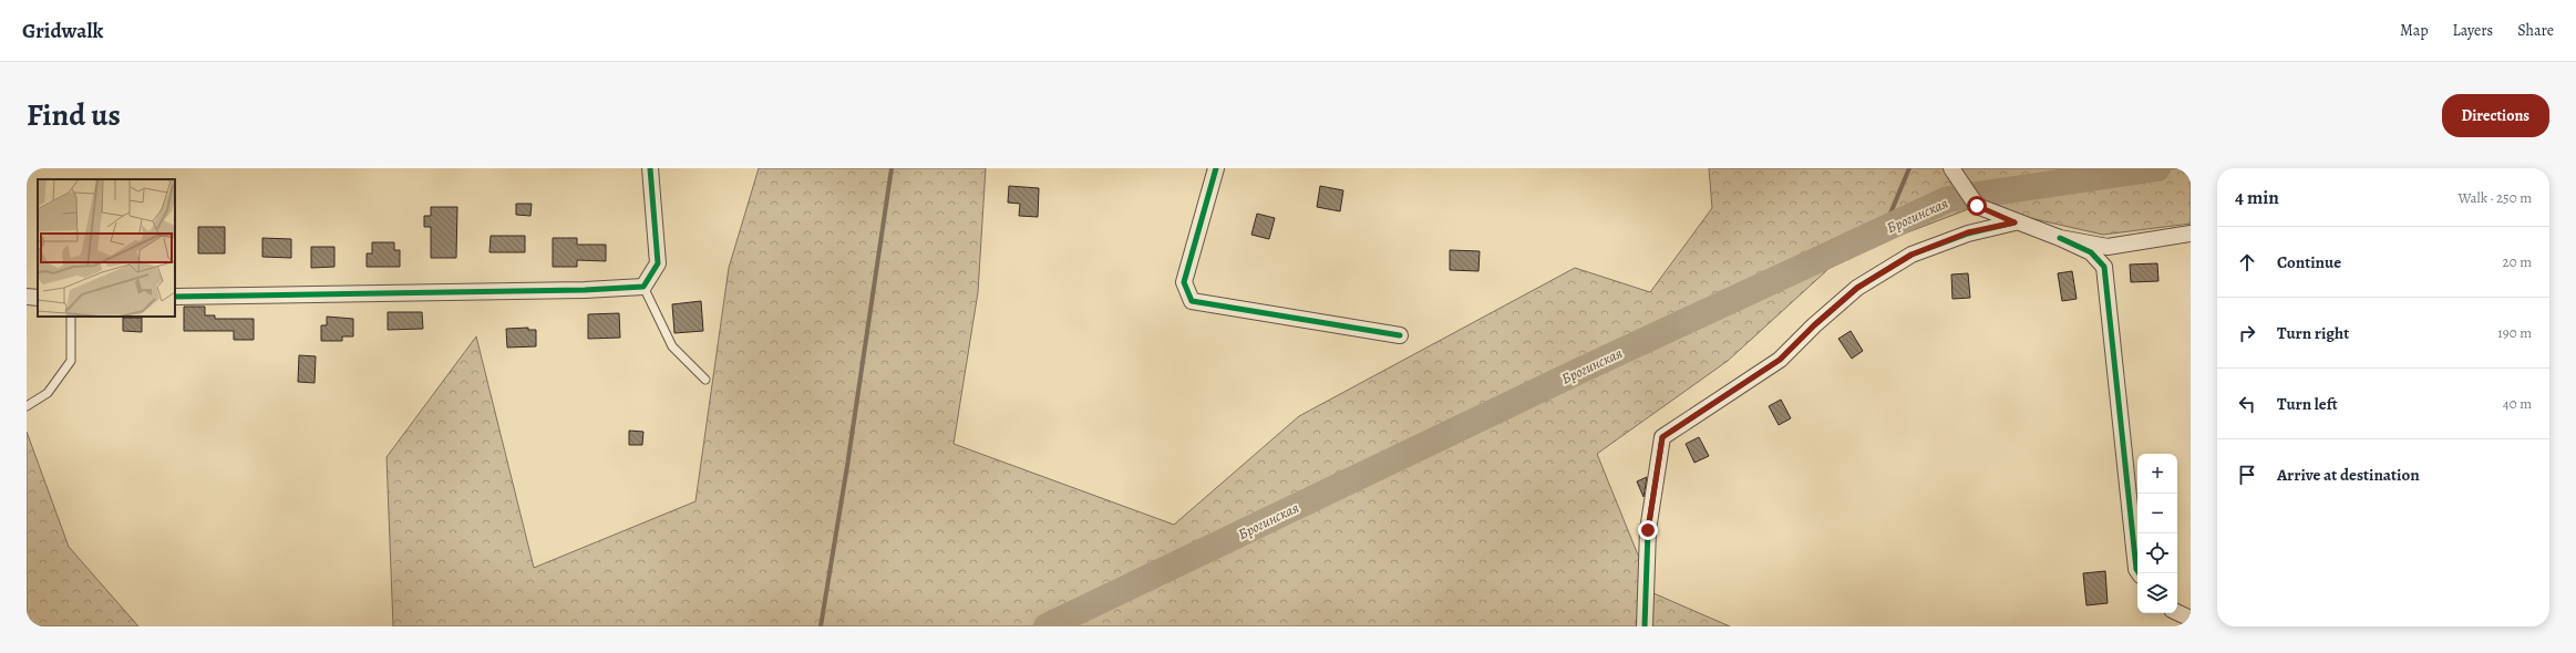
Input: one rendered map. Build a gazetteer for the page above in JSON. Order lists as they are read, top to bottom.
{
  "water": ["Брогинская"],
  "page": {
    "header": "Gridwalk",
    "nav": ["Map", "Layers", "Share"],
    "title": "Find us",
    "buttons": "Directions",
    "heading": ["4 min", "Walk · 250 m"],
    "list": [
      ["Continue", "20 m"],
      ["Turn right", "190 m"],
      ["Turn left", "40 m"],
      "Arrive at destination"
    ],
    "map_buttons": ["+", "−"]
  }
}
